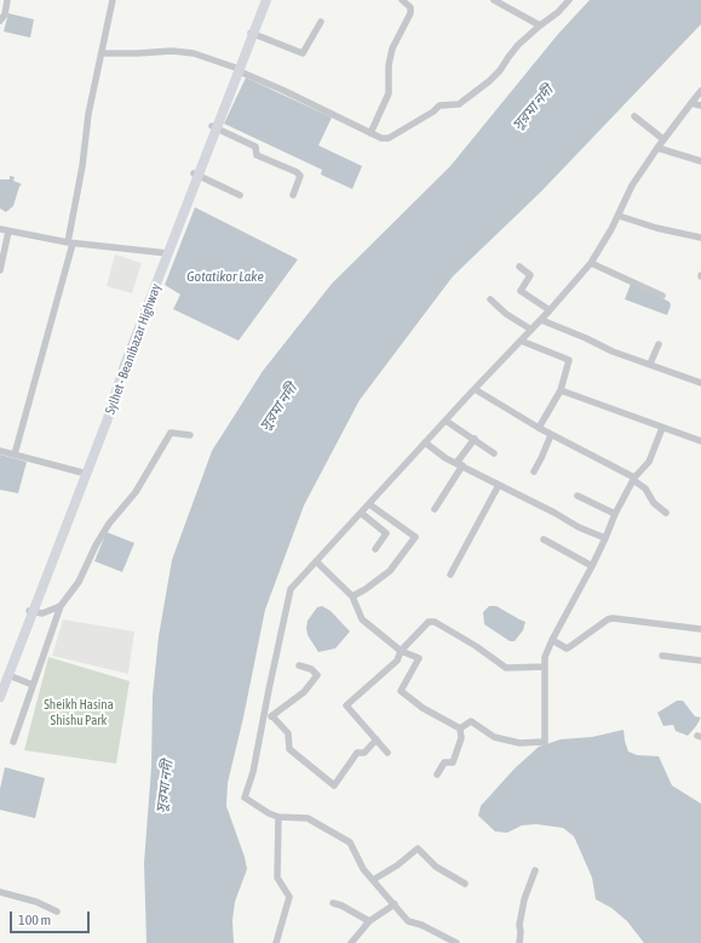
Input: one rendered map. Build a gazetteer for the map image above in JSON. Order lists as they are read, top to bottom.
{
  "streets": {
    "main road": ["Sylhet - Beanibazar Highway"]
  },
  "water": ["সুরমা নদী", "Gotatikor Lake"],
  "parks": ["Sheikh Hasina Shishu Park"],
  "scale_bar": "100 m"
}
